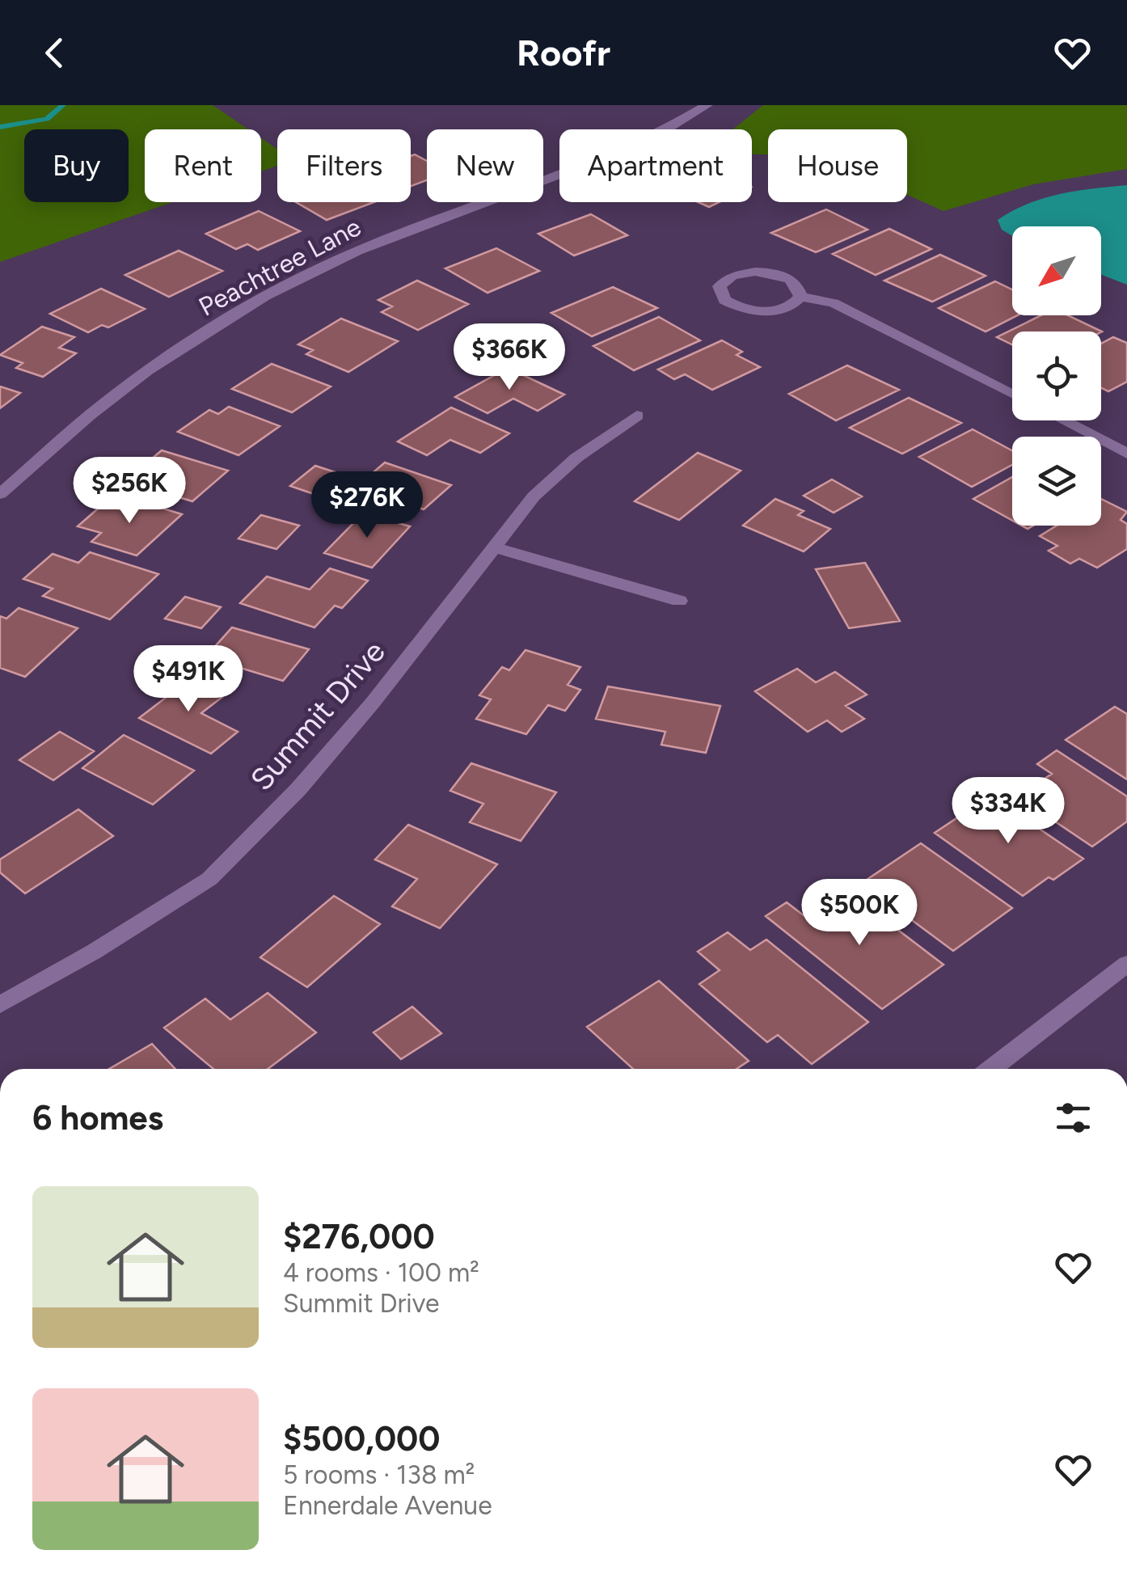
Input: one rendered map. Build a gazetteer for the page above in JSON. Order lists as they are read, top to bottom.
{
  "streets": {
    "street": ["Peachtree Lane", "Summit Drive"]
  },
  "north": "bottom left",
  "page": {
    "header": "Roofr",
    "chip": [
      "Buy",
      "Rent",
      "Filters",
      "New",
      "Apartment",
      "House"
    ],
    "price": [
      "$366K",
      "$256K",
      "$276K",
      "$491K",
      "$334K",
      "$500K"
    ],
    "heading": "6 homes",
    "list": [
      {
        "name": "$276,000",
        "note": "4 rooms · 100 m² · Summit Drive"
      },
      {
        "name": "$500,000",
        "note": "5 rooms · 138 m² · Ennerdale Avenue"
      }
    ]
  }
}
